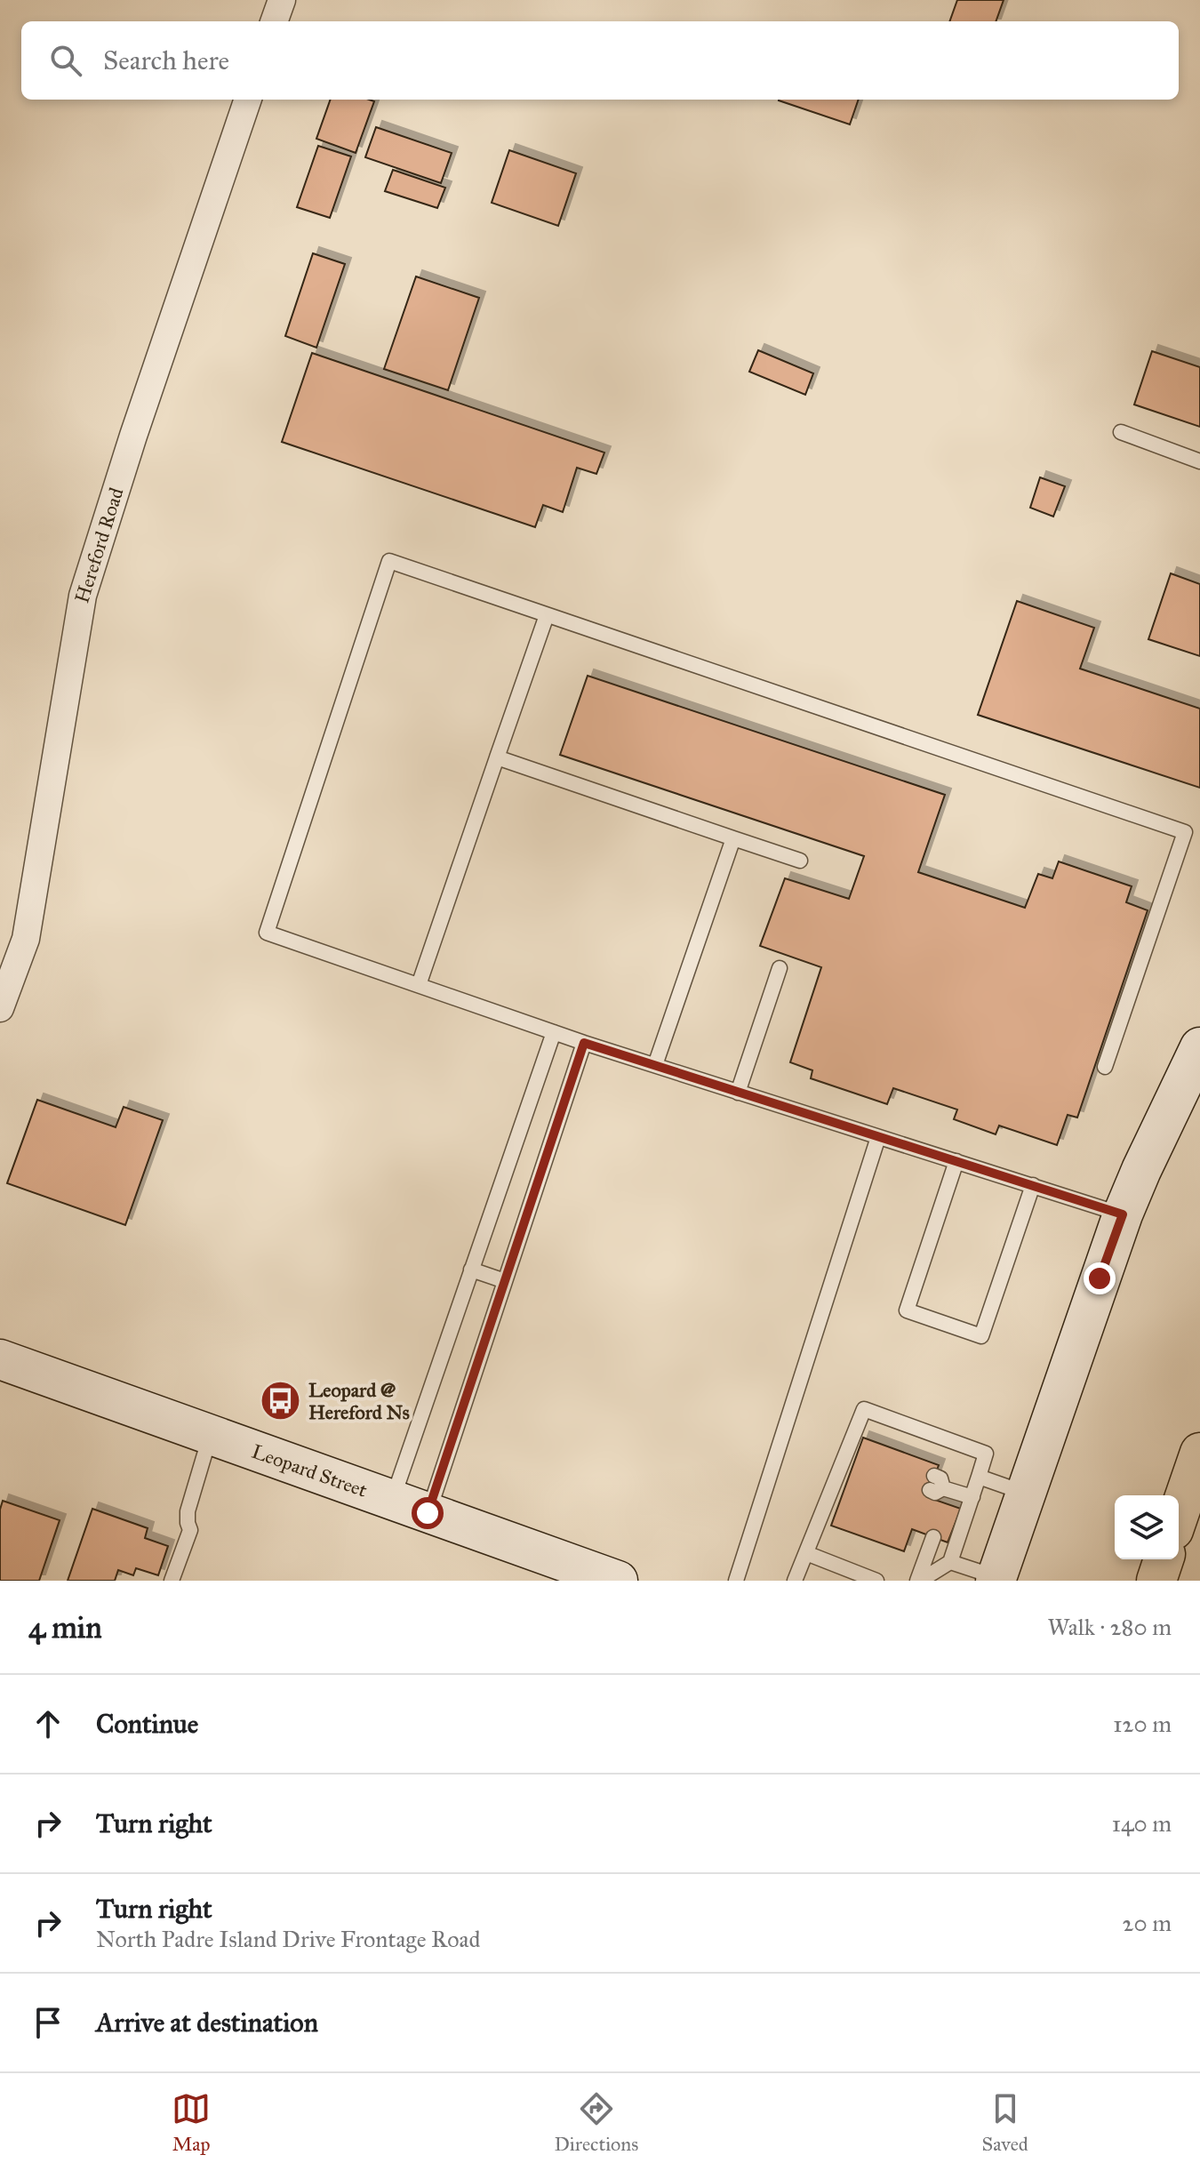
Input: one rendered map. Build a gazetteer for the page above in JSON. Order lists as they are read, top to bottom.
{
  "streets": {
    "main road": ["Leopard Street"],
    "street": ["Hereford Road"]
  },
  "places": {
    "bus stop": ["Leopard @ Hereford Ns"]
  },
  "page": {
    "search": "Search here",
    "heading": ["4 min", "Walk · 280 m"],
    "list": [
      ["Continue", "120 m"],
      ["Turn right", "140 m"],
      ["Turn right", "North Padre Island Drive Frontage Road", "20 m"],
      "Arrive at destination"
    ],
    "nav": ["Map", "Directions", "Saved"]
  }
}
